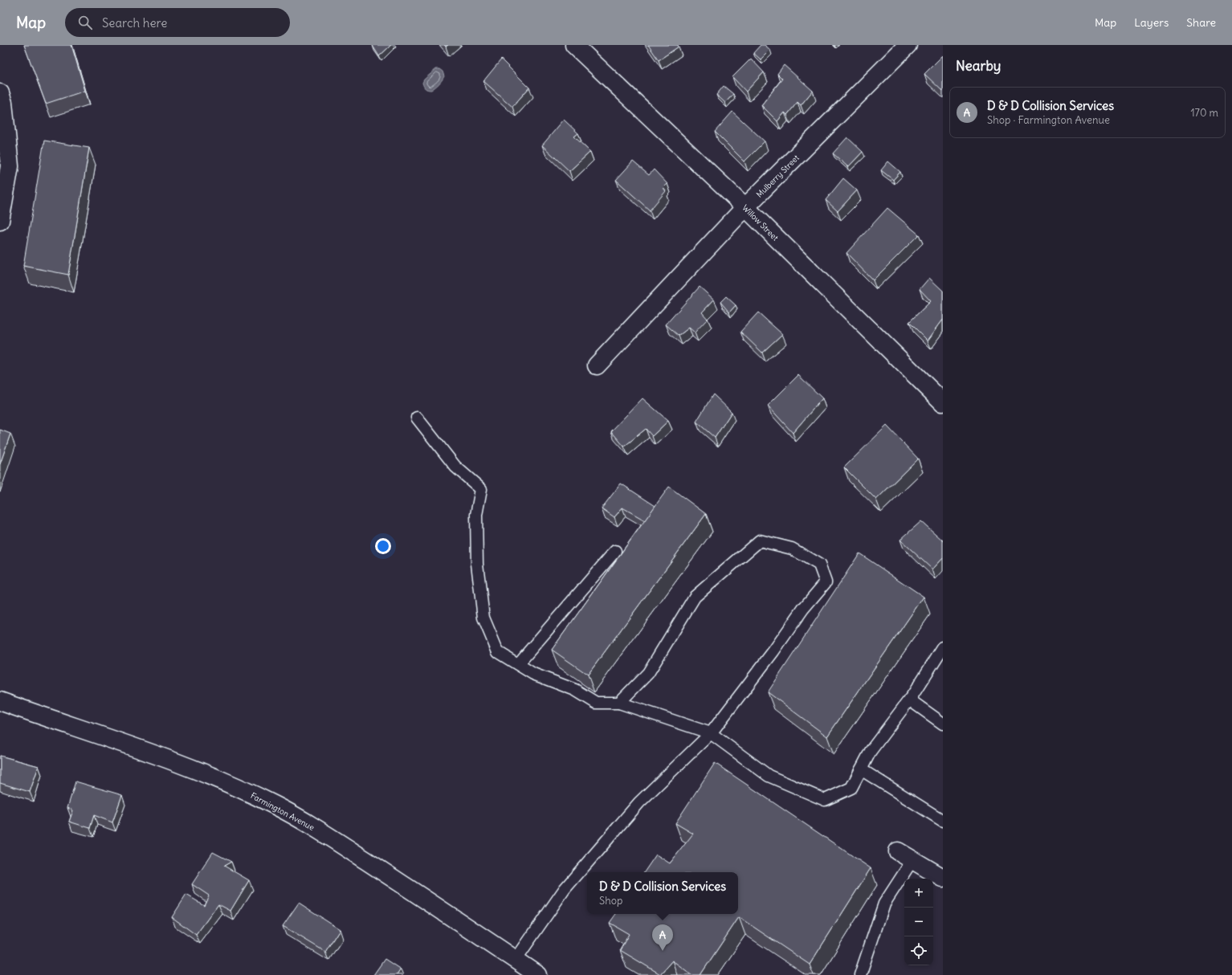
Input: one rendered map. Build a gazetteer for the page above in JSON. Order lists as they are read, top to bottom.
{
  "streets": {
    "street": ["Mulberry Street", "Willow Street", "Farmington Avenue"]
  },
  "crossings": [
    ["Mulberry Street", "Willow Street"]
  ],
  "page": {
    "header": "Map",
    "search": "Search here",
    "nav": ["Map", "Layers", "Share"],
    "heading": "Nearby",
    "list": [
      {
        "mark": "A",
        "name": "D & D Collision Services",
        "note": "Shop · Farmington Avenue",
        "value": "170 m"
      }
    ],
    "popup": ["D & D Collision Services", "Shop"],
    "map_buttons": ["+", "−"],
    "pins": "A"
  }
}
